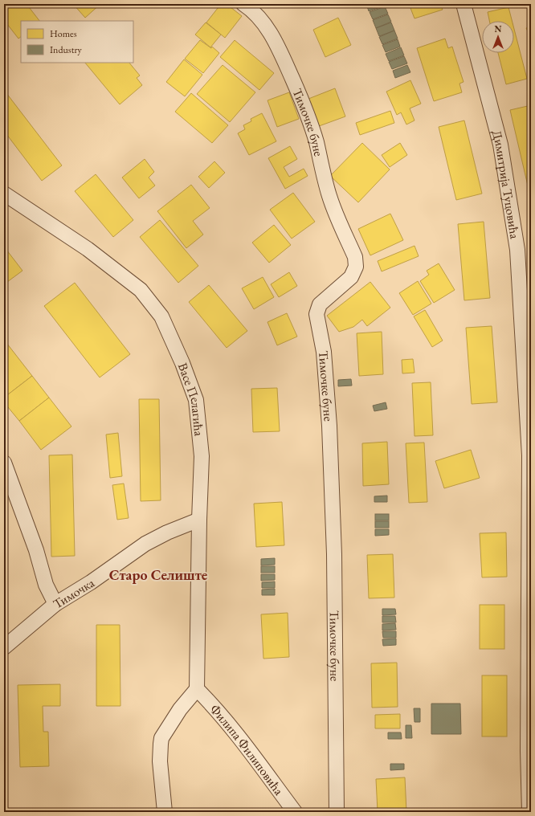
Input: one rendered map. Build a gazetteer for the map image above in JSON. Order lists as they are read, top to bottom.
{
  "streets": {
    "street": [
      "Тимочке буне",
      "Димитрија Туцовића",
      "Васе Пелагића",
      "Тимочка",
      "Филипа Филиповића"
    ]
  },
  "crossings": [
    ["Васе Пелагића", "Тимочка"],
    ["Васе Пелагића", "Филипа Филиповића"]
  ],
  "districts": ["Старо Селиште"],
  "legend": ["Homes", "Industry"],
  "north": "top"
}
